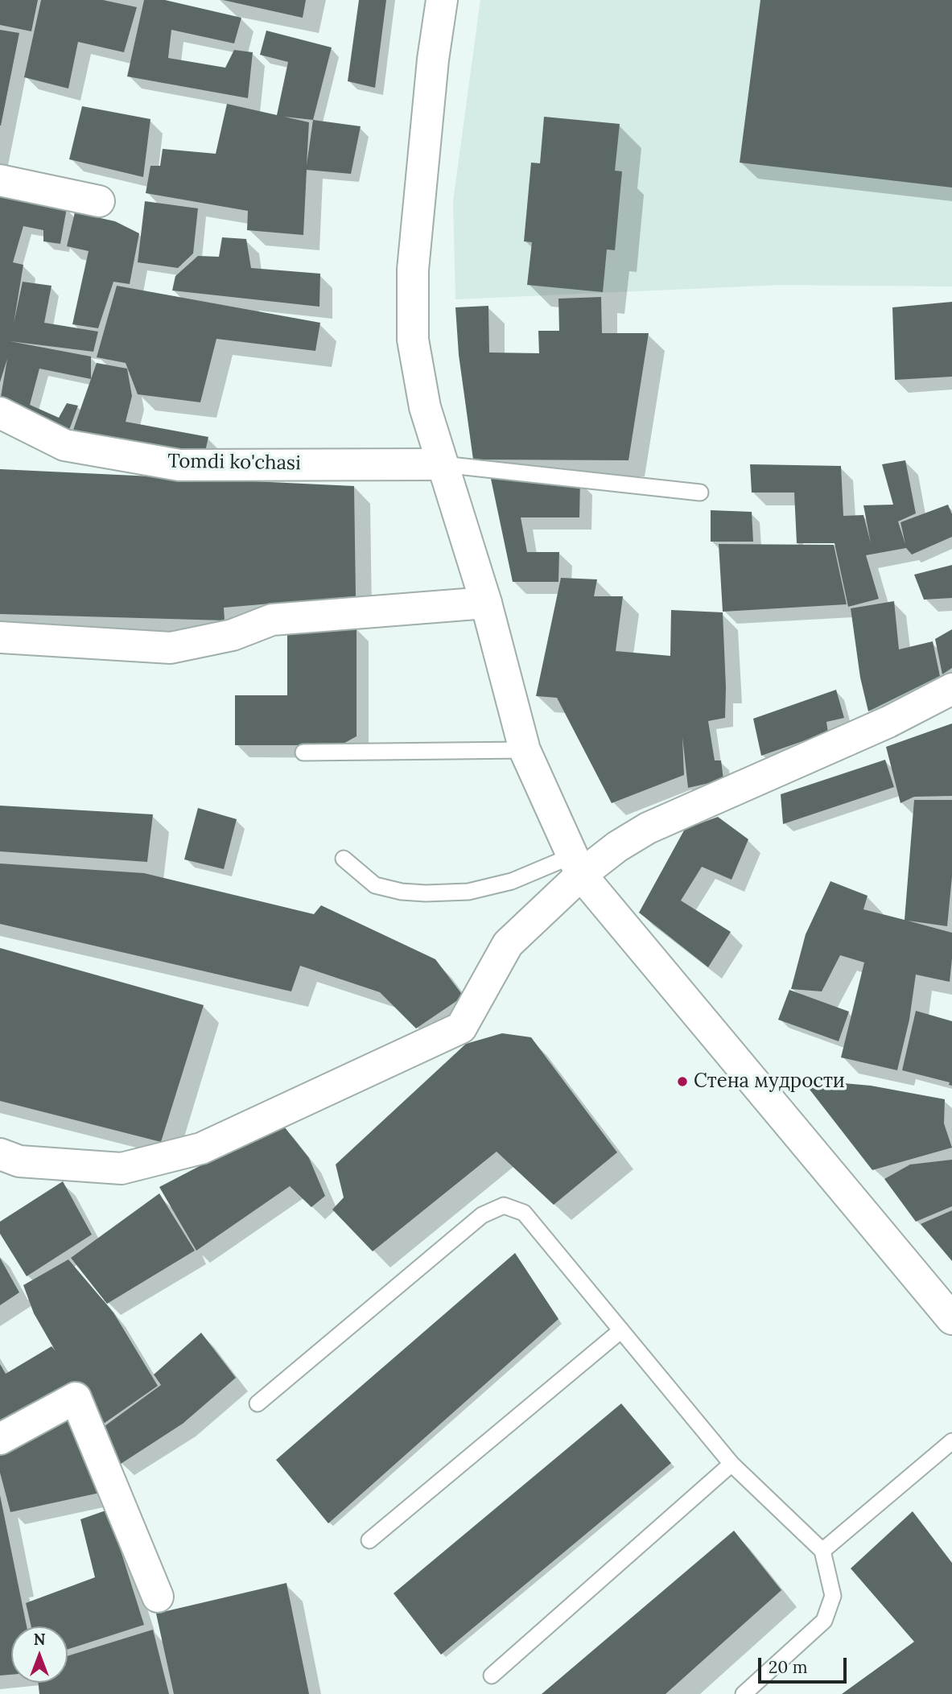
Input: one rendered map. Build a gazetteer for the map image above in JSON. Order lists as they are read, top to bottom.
{
  "streets": {
    "street": ["Tomdi ko'chasi"]
  },
  "places": ["Стена мудрости"],
  "scale_bar": "20 m",
  "north": "top"
}
